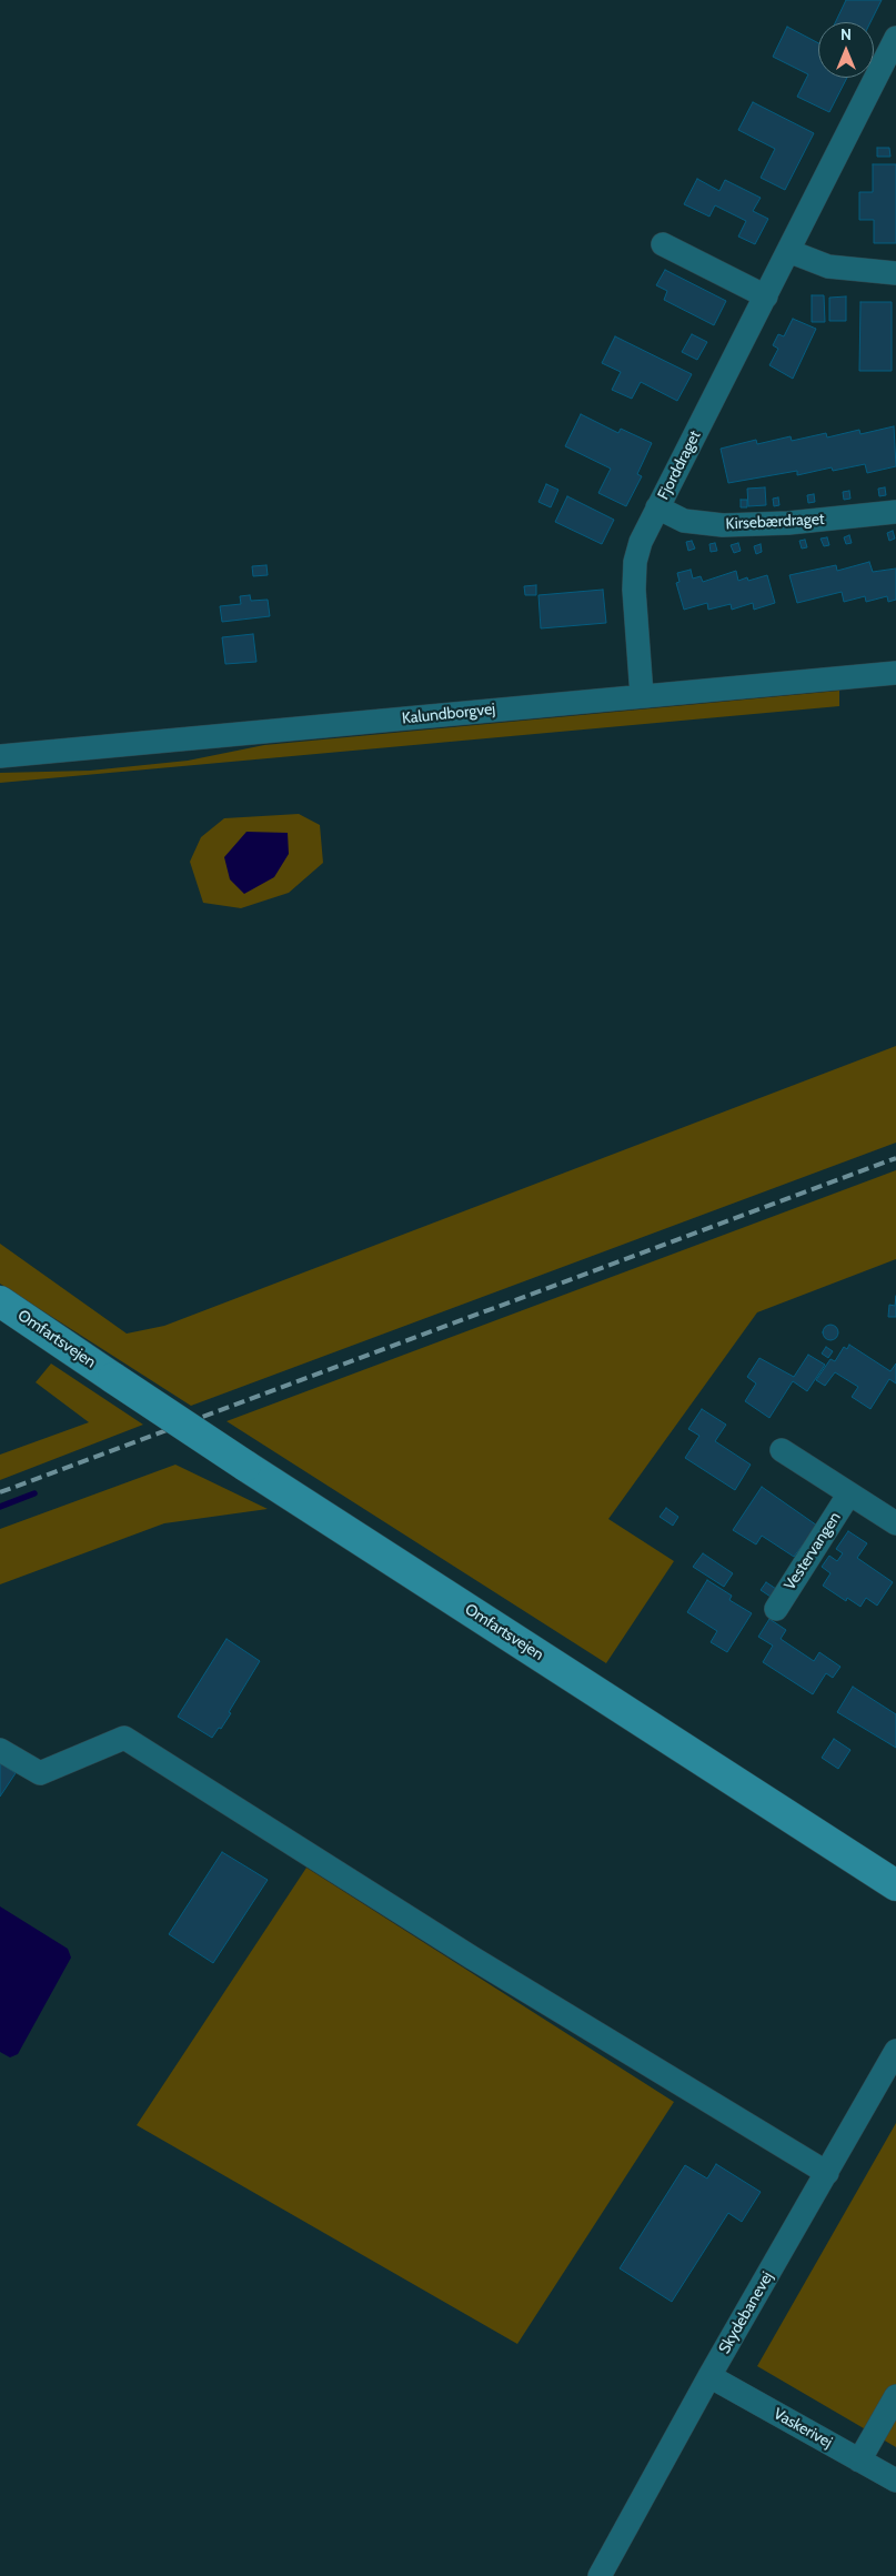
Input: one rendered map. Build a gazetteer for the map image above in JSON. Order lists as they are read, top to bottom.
{
  "streets": {
    "main road": ["Omfartsvejen"],
    "street": [
      "Fjorddraget",
      "Kirsebærdraget",
      "Kalundborgvej",
      "Vestervangen",
      "Skydebanevej",
      "Vaskerivej"
    ]
  },
  "crossings": [
    ["Fjorddraget", "Kirsebærdraget"],
    ["Fjorddraget", "Kalundborgvej"],
    ["Skydebanevej", "Vaskerivej"]
  ],
  "north": "top"
}
